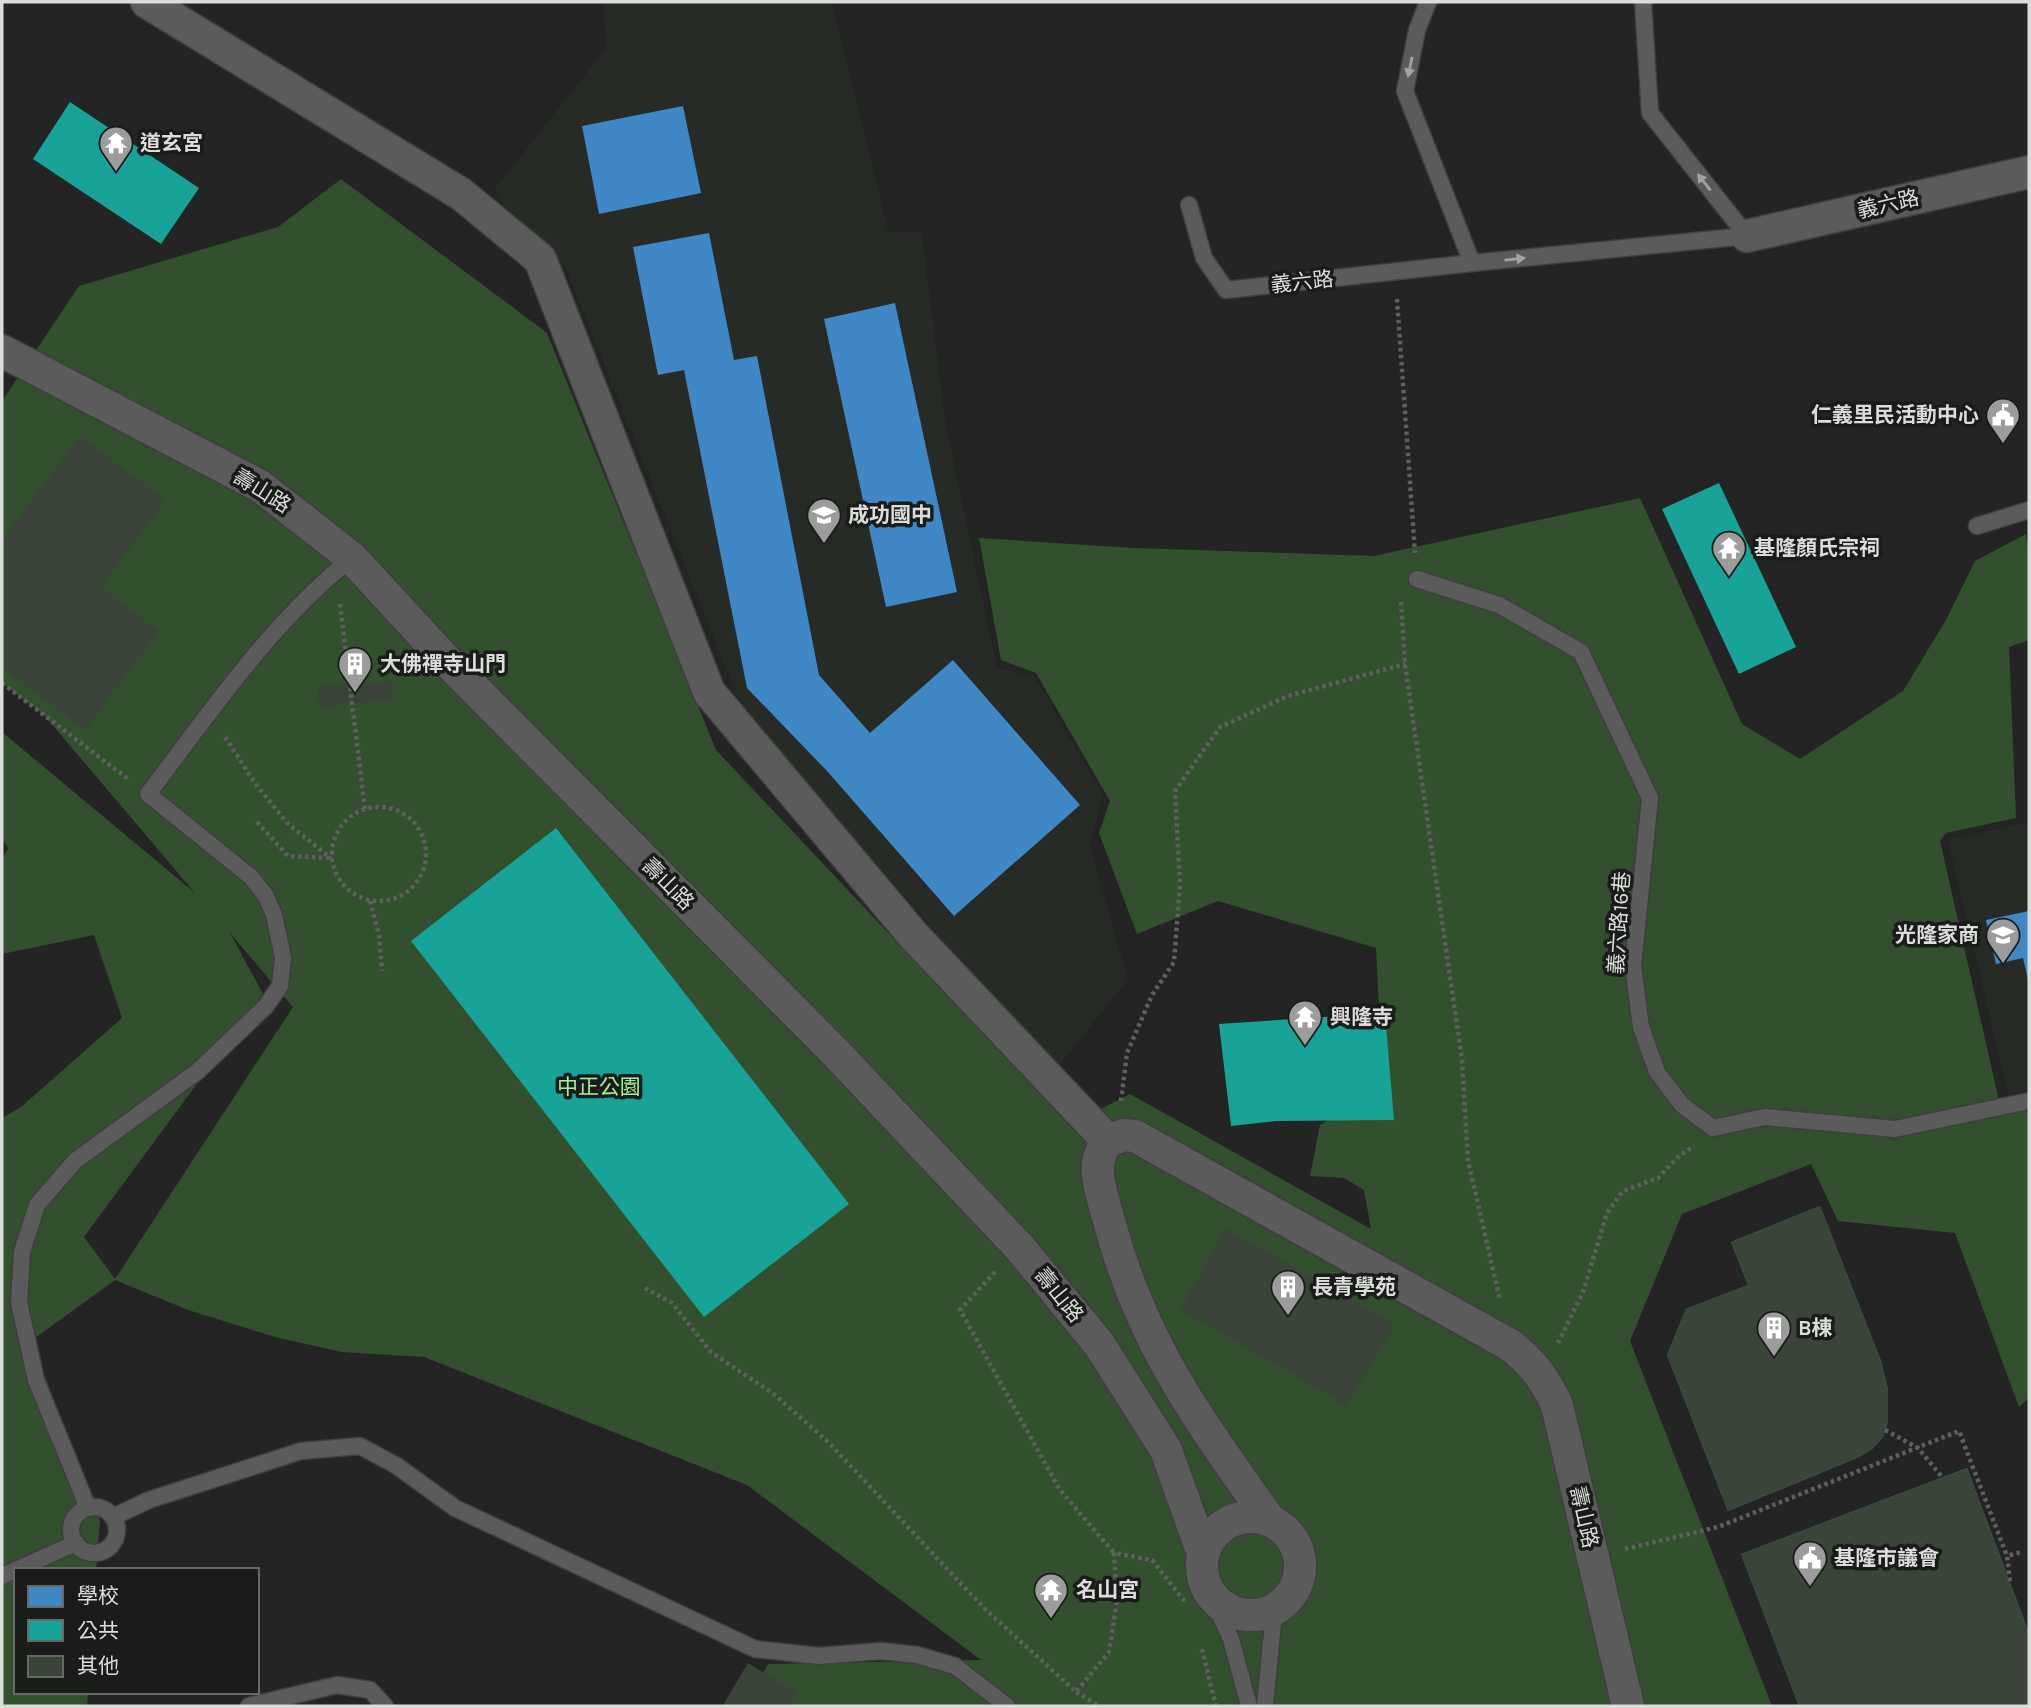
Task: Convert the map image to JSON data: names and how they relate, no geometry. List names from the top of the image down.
{
  "streets": {
    "street": ["義六路", "壽山路"],
    "lane": ["義六路16巷"]
  },
  "parks": ["中正公園"],
  "places": {
    "temple": [
      "道玄宮",
      "基隆顏氏宗祠",
      "興隆寺",
      "名山宮"
    ],
    "public building": ["仁義里民活動中心", "基隆市議會"],
    "school or university": ["成功國中", "光隆家商"],
    "building": ["大佛禪寺山門", "長青學苑", "B棟"]
  },
  "legend": ["學校", "公共", "其他"]
}
